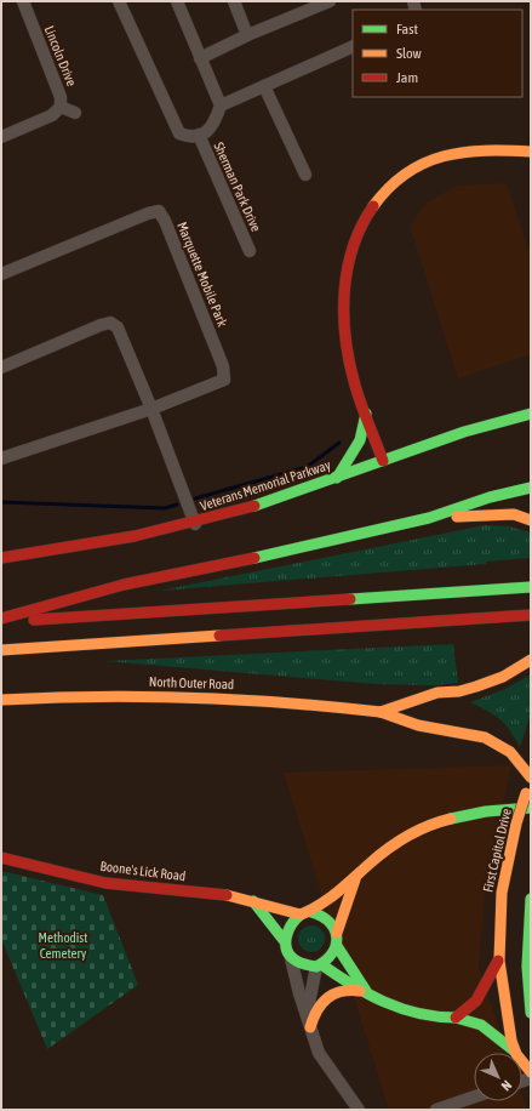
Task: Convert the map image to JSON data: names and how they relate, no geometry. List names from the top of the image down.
{
  "streets": {
    "main road": [
      "Veterans Memorial Parkway",
      "North Outer Road",
      "First Capitol Drive",
      "Boone's Lick Road"
    ],
    "street": ["Lincoln Drive", "Sherman Park Drive", "Marquette Mobile Park"]
  },
  "parks": ["Methodist Cemetery"],
  "legend": ["Fast", "Slow", "Jam"],
  "north": "bottom right"
}
